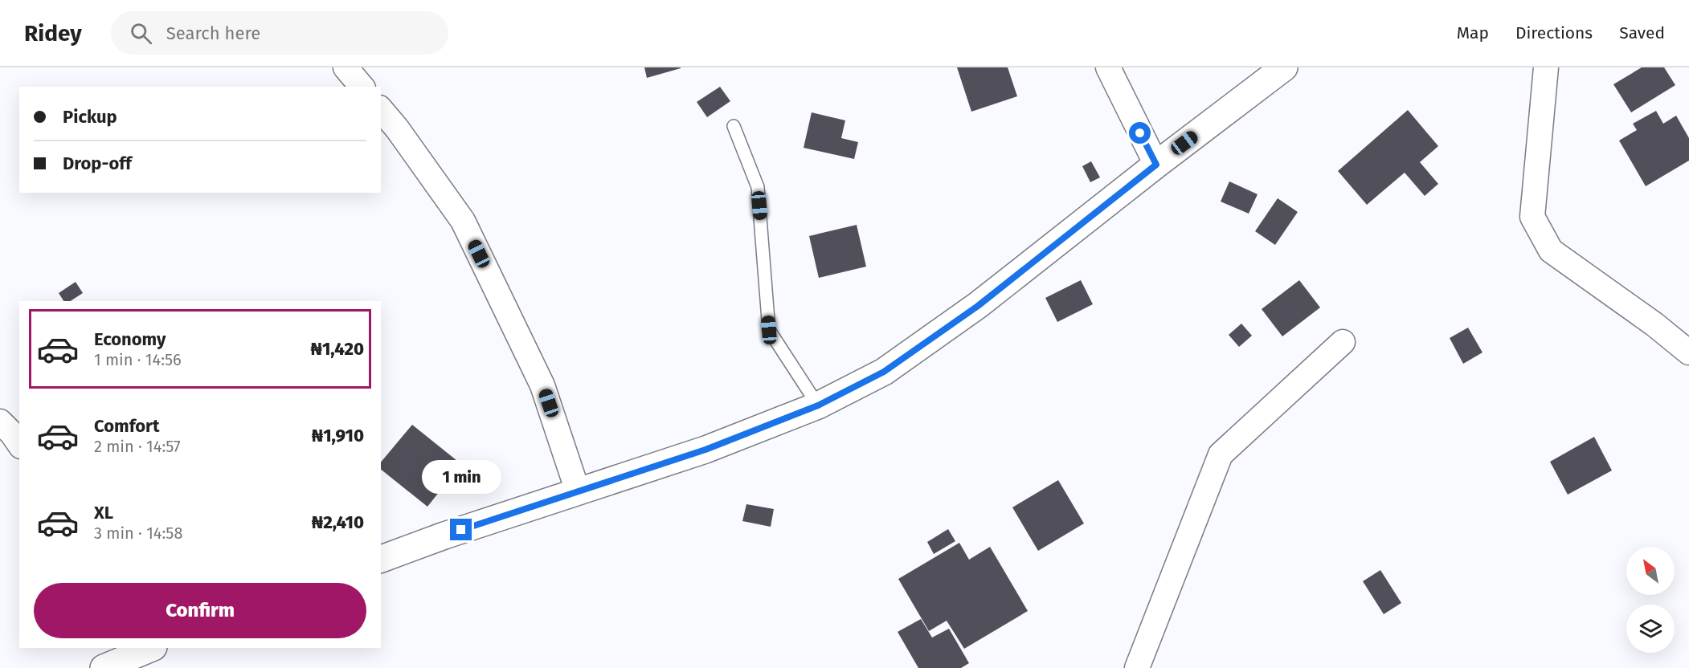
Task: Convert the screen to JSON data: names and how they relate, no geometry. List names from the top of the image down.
{
  "north": "top left",
  "page": {
    "header": "Ridey",
    "search": "Search here",
    "nav": ["Map", "Directions", "Saved"],
    "banner": ["Pickup", "Drop-off"],
    "list": [
      {
        "name": "Economy",
        "note": "1 min · 14:56",
        "value": "₦1,420"
      },
      {
        "name": "Comfort",
        "note": "2 min · 14:57",
        "value": "₦1,910"
      },
      {
        "name": "XL",
        "note": "3 min · 14:58",
        "value": "₦2,410"
      }
    ],
    "bubble": "1 min",
    "buttons": "Confirm"
  }
}
